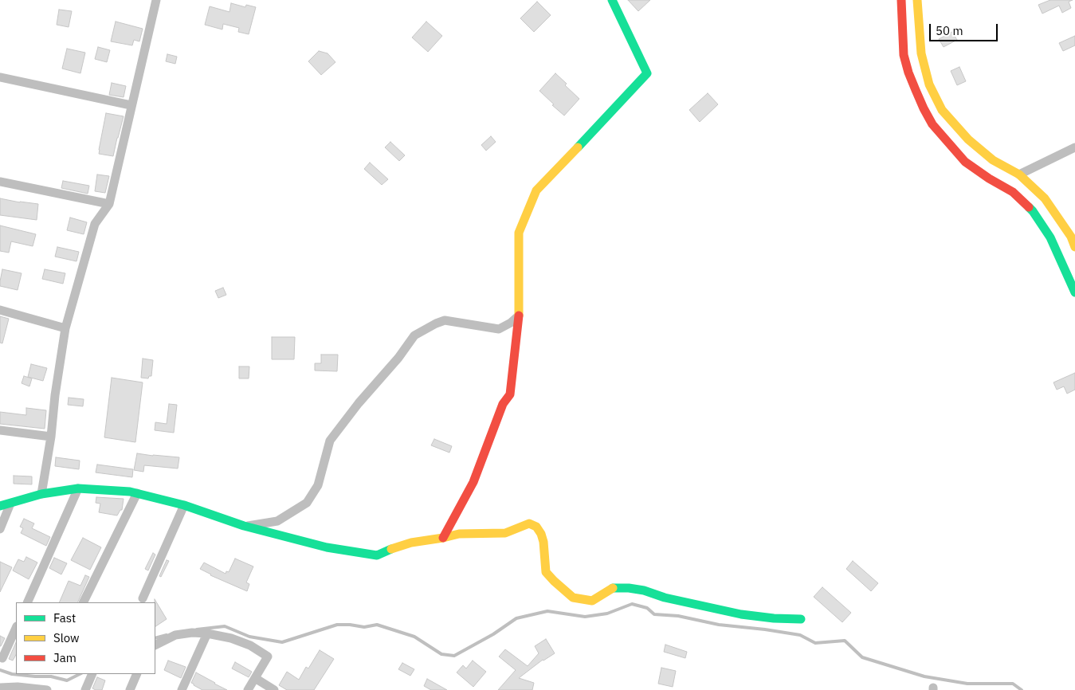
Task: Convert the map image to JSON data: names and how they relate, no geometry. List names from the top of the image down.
{
  "legend": ["Fast", "Slow", "Jam"],
  "scale_bar": "50 m"
}
